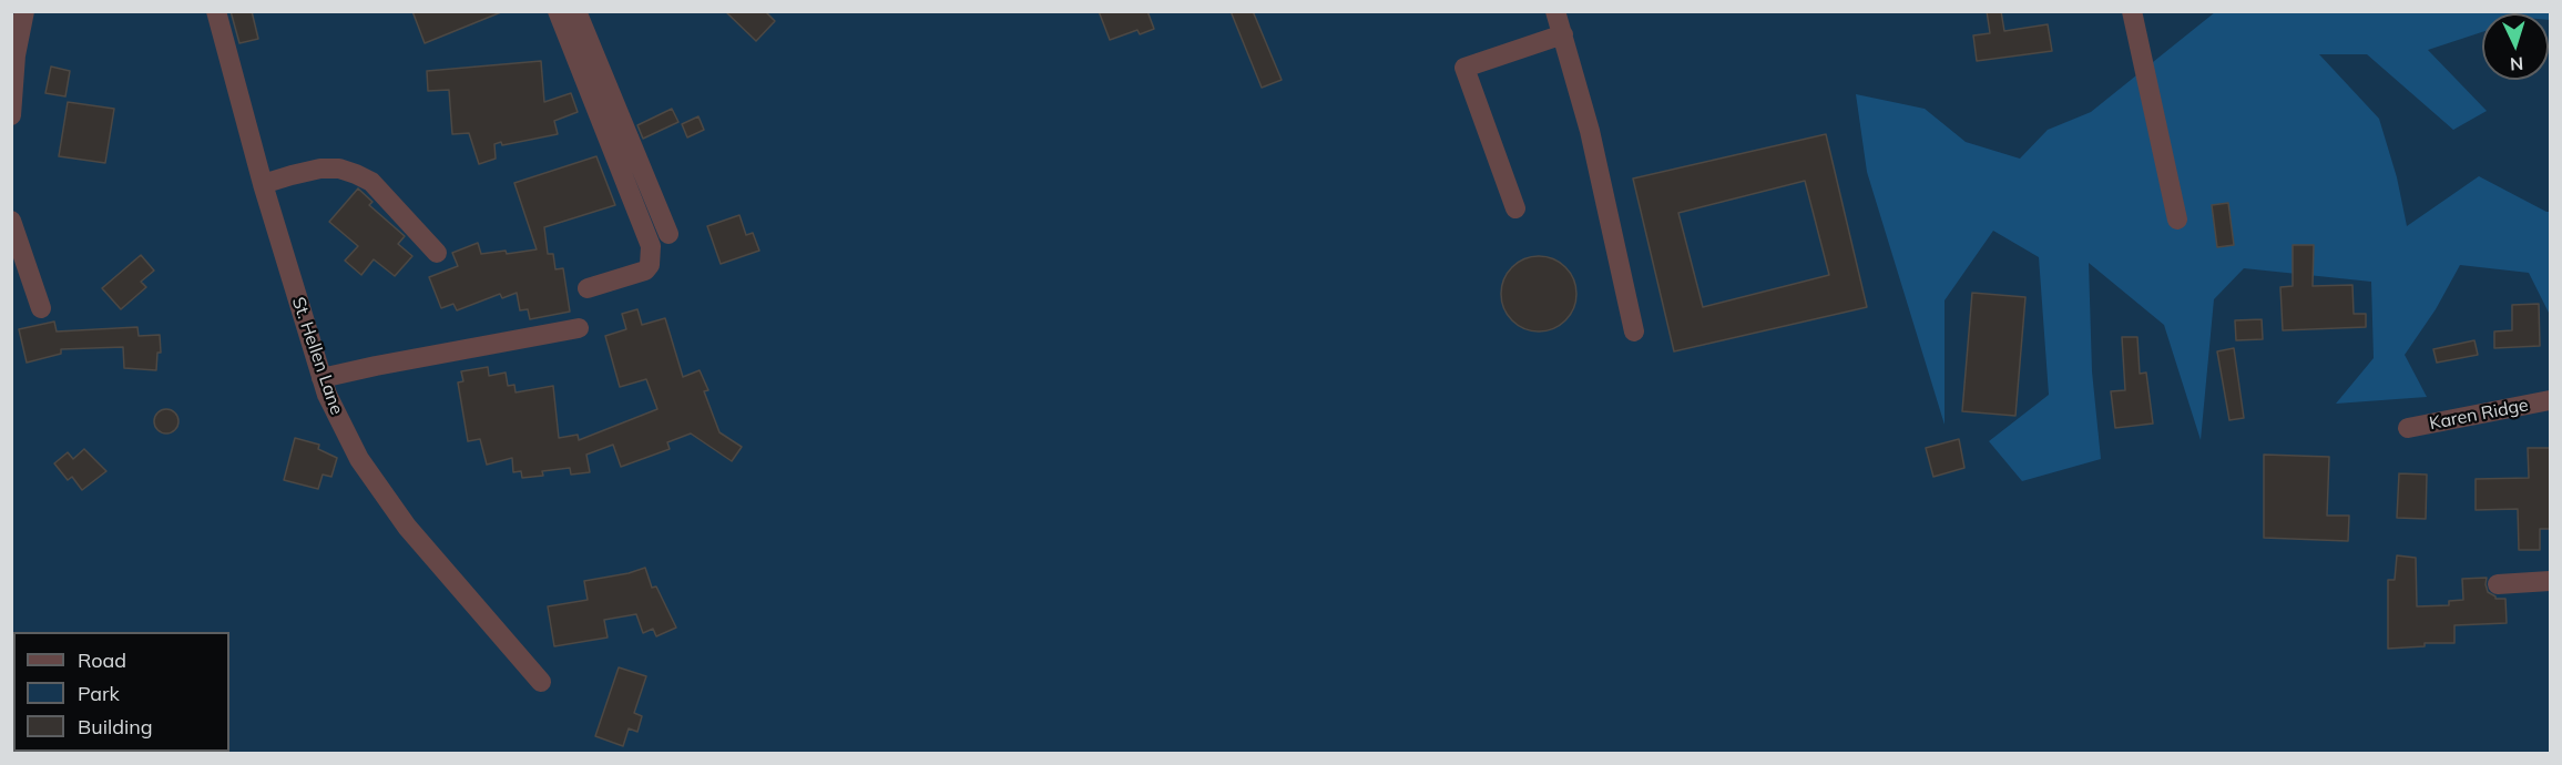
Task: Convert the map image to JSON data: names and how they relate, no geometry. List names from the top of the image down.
{
  "streets": {
    "street": ["St. Hellen Lane", "Karen Ridge"]
  },
  "legend": ["Road", "Park", "Building"],
  "north": "bottom"
}
